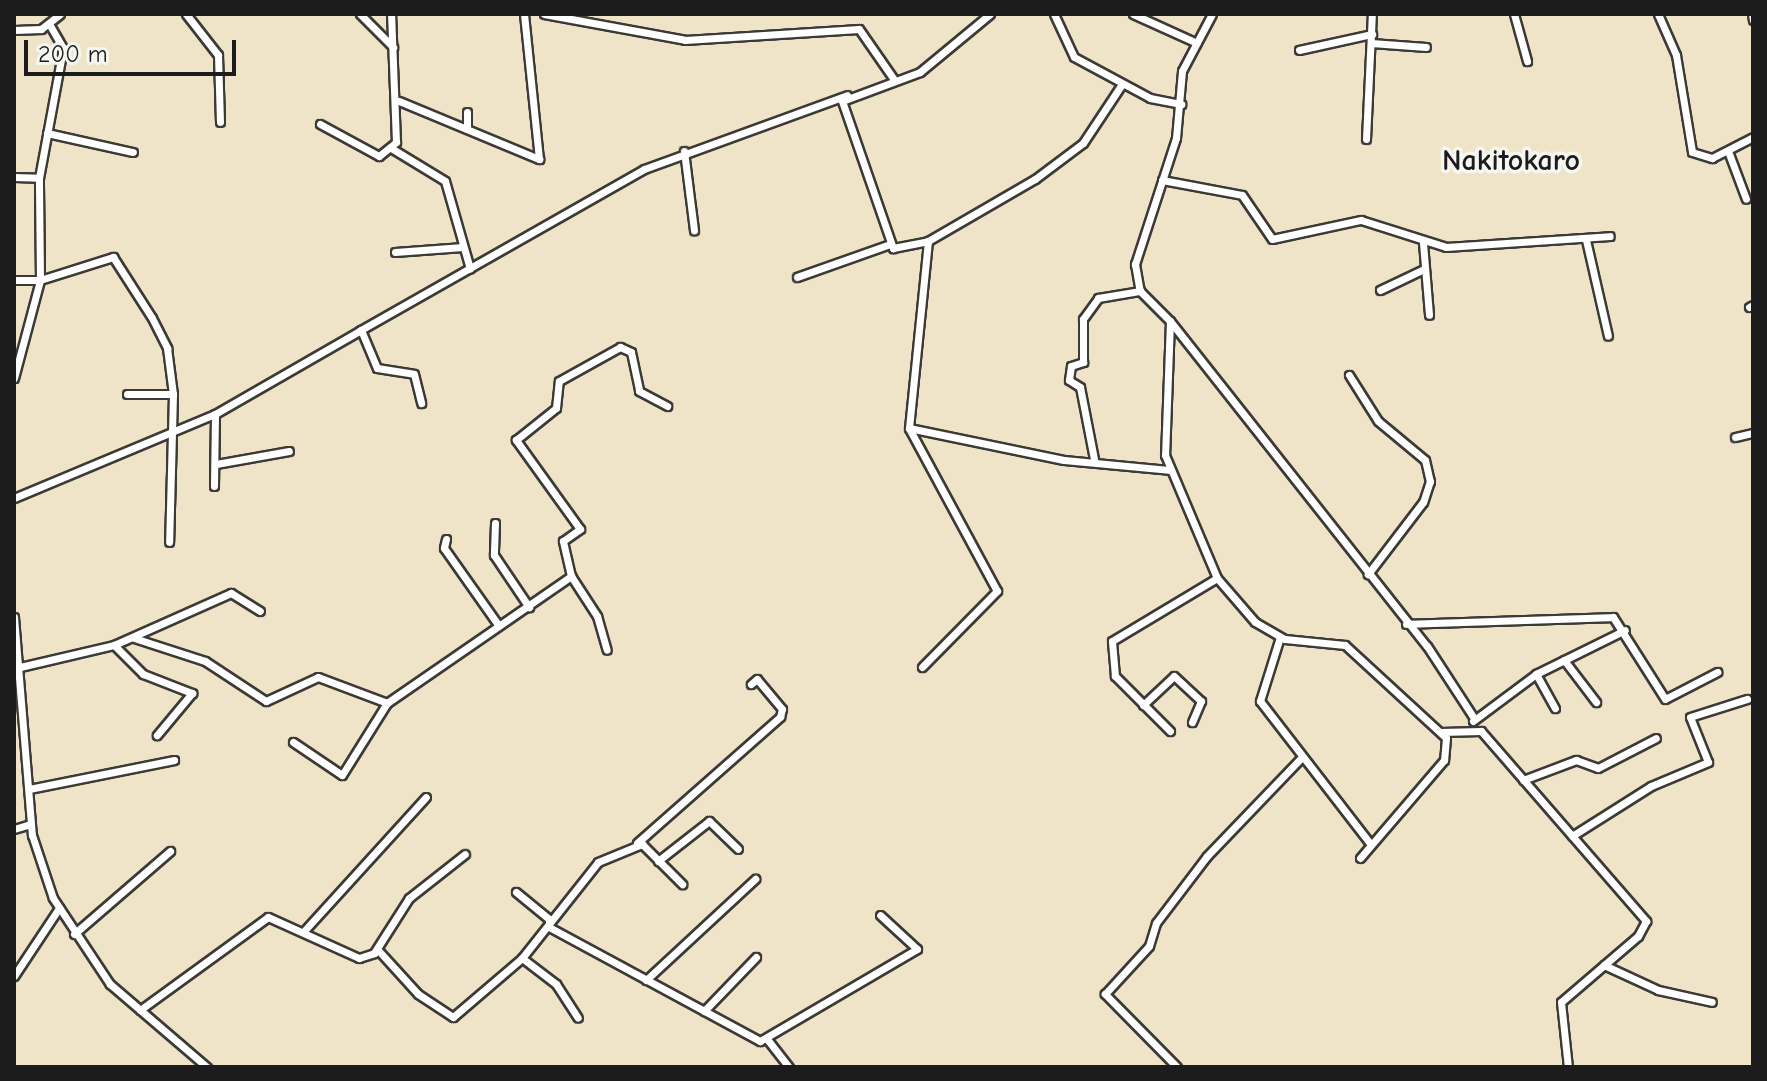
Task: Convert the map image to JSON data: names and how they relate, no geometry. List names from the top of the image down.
{
  "districts": ["Nakitokaro"],
  "scale_bar": "200 m"
}
